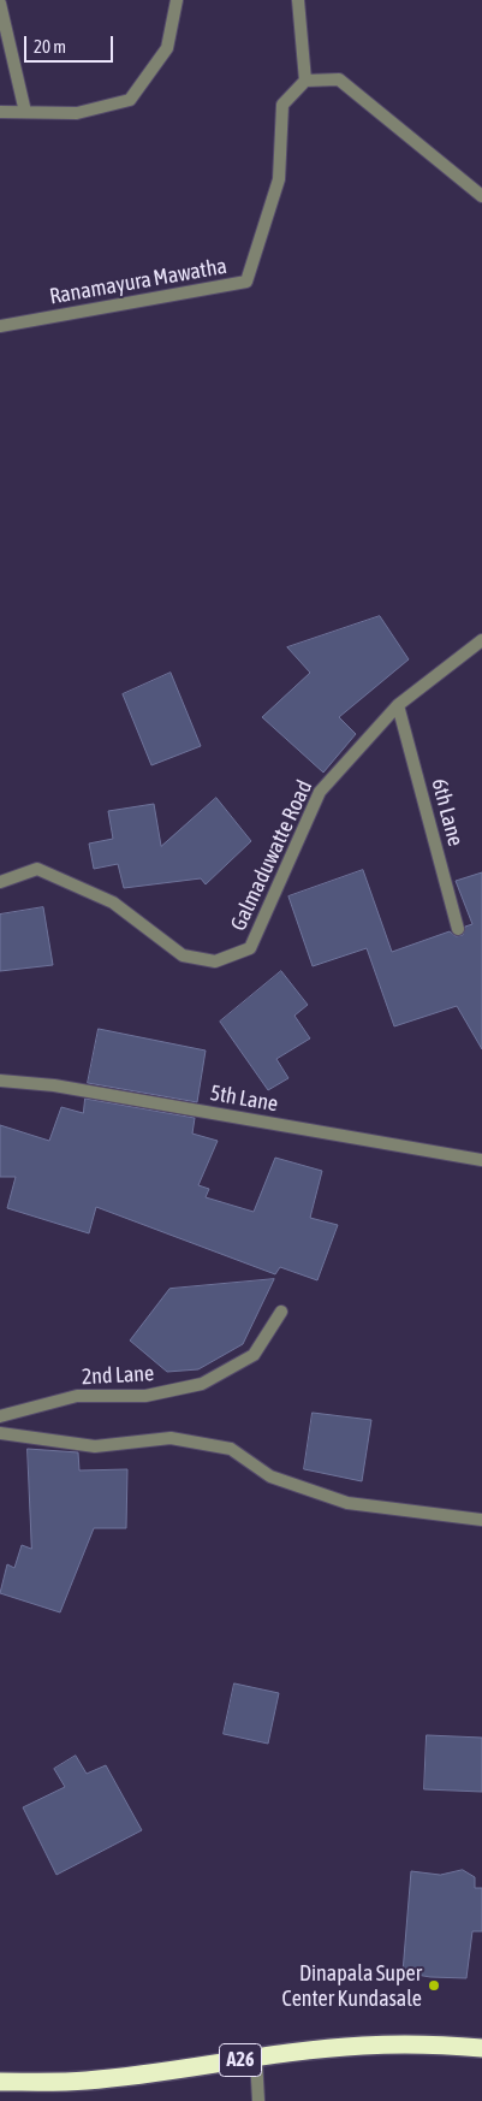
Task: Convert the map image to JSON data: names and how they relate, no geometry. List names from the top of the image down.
{
  "streets": {
    "highway": ["A26"],
    "street": [
      "Ranamayura Mawatha",
      "6th Lane",
      "Galmaduwatte Road",
      "5th Lane",
      "2nd Lane"
    ]
  },
  "crossings": [
    ["6th Lane", "Galmaduwatte Road"]
  ],
  "places": ["Dinapala Super Center Kundasale"],
  "scale_bar": "20 m"
}
